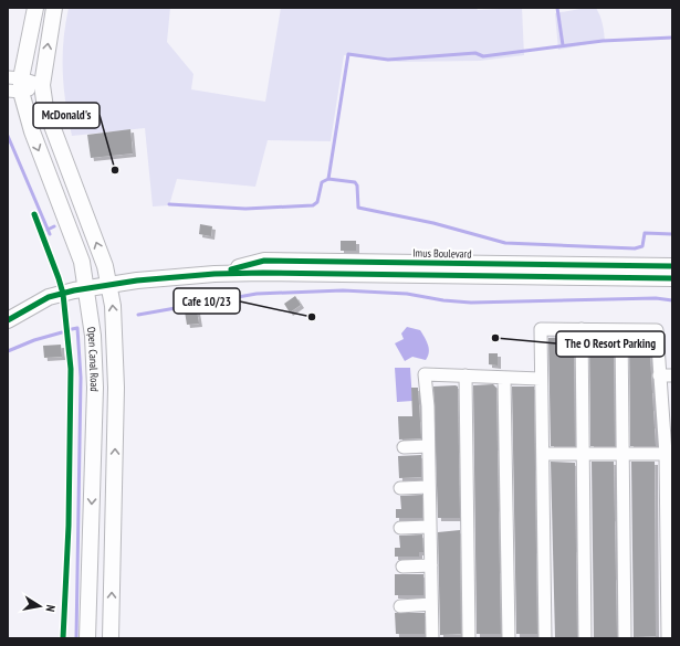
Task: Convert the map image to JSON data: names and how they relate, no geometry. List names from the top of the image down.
{
  "streets": {
    "main road": ["Imus Boulevard", "Open Canal Road"]
  },
  "crossings": [
    ["Imus Boulevard", "Open Canal Road"]
  ],
  "places": ["McDonald's", "Cafe 10/23", "The O Resort Parking"],
  "north": "right"
}
